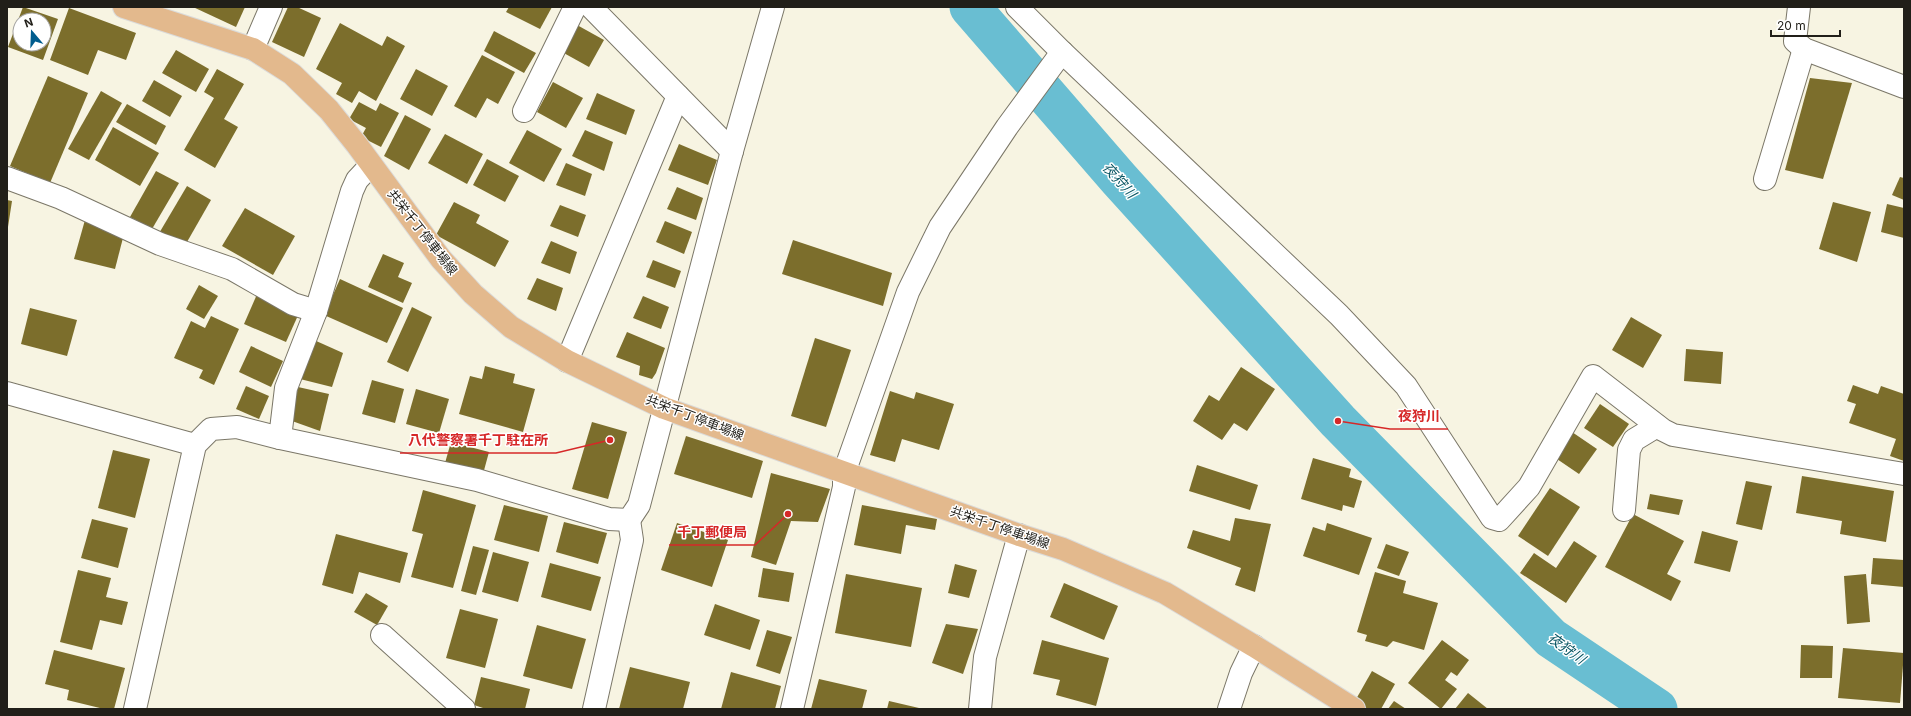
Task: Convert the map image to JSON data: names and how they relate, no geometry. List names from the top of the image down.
{
  "streets": {
    "main road": ["共栄千丁停車場線"]
  },
  "water": ["夜狩川"],
  "places": ["夜狩川", "八代警察署千丁駐在所", "千丁郵便局"],
  "scale_bar": "20 m",
  "north": "top"
}
